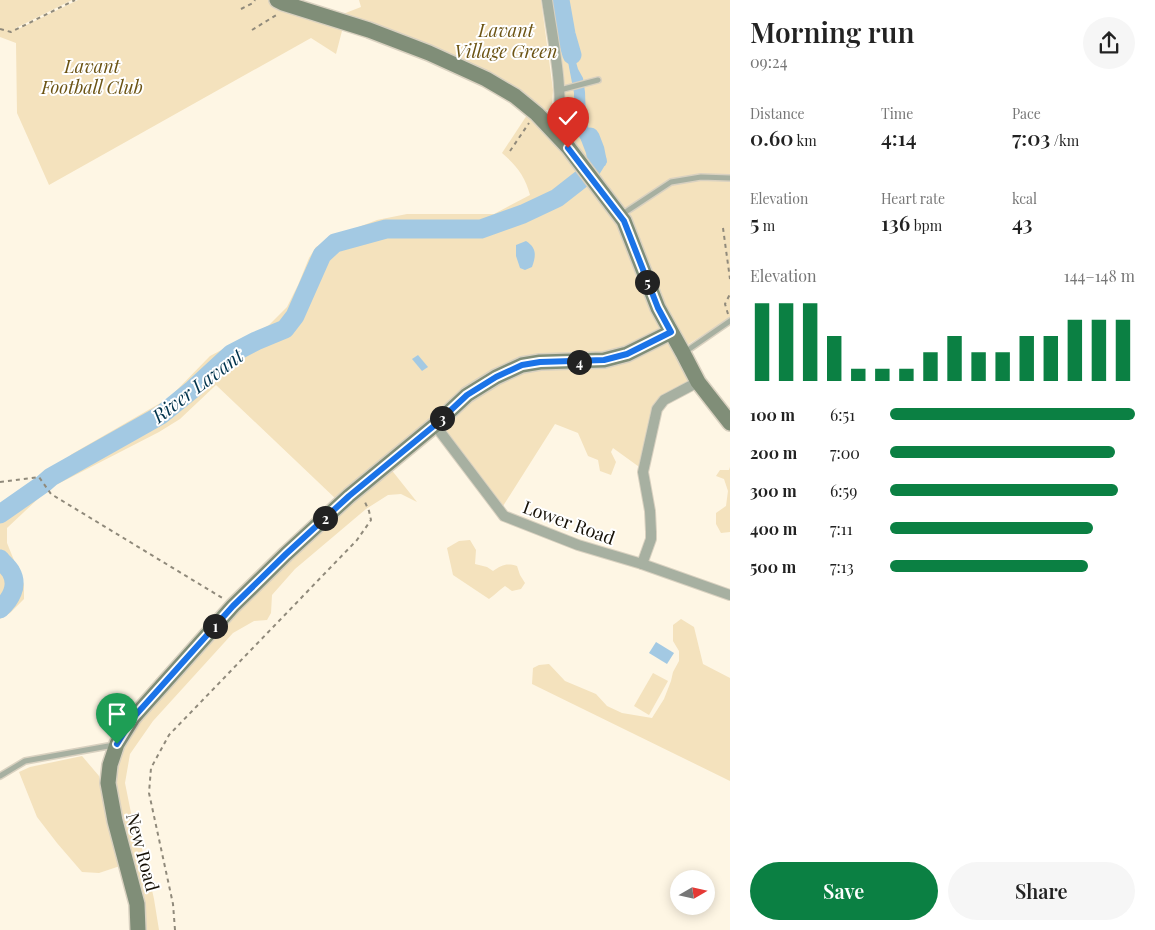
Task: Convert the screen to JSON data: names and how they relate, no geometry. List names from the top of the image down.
{
  "streets": {
    "street": ["Lower Road", "New Road"]
  },
  "crossings": [
    ["Lower Road", "New Road"]
  ],
  "water": ["River Lavant"],
  "parks": ["Lavant Village Green", "Lavant Football Club"],
  "north": "right",
  "page": {
    "heading": ["Morning run", "09:24"],
    "stats": [
      ["Distance", "0.60 km"],
      ["Time", "4:14"],
      ["Pace", "7:03 /km"],
      ["Elevation", "5 m"],
      ["Heart rate", "136 bpm"],
      ["kcal", "43"]
    ],
    "chart": ["Elevation", "144–148 m"],
    "pins": [
      "5",
      "4",
      "3",
      "2",
      "1"
    ],
    "list": [
      {
        "name": "100 m",
        "note": "6:51"
      },
      {
        "name": "200 m",
        "note": "7:00"
      },
      {
        "name": "300 m",
        "note": "6:59"
      },
      {
        "name": "400 m",
        "note": "7:11"
      },
      {
        "name": "500 m",
        "note": "7:13"
      }
    ],
    "buttons": ["Save", "Share"]
  }
}
